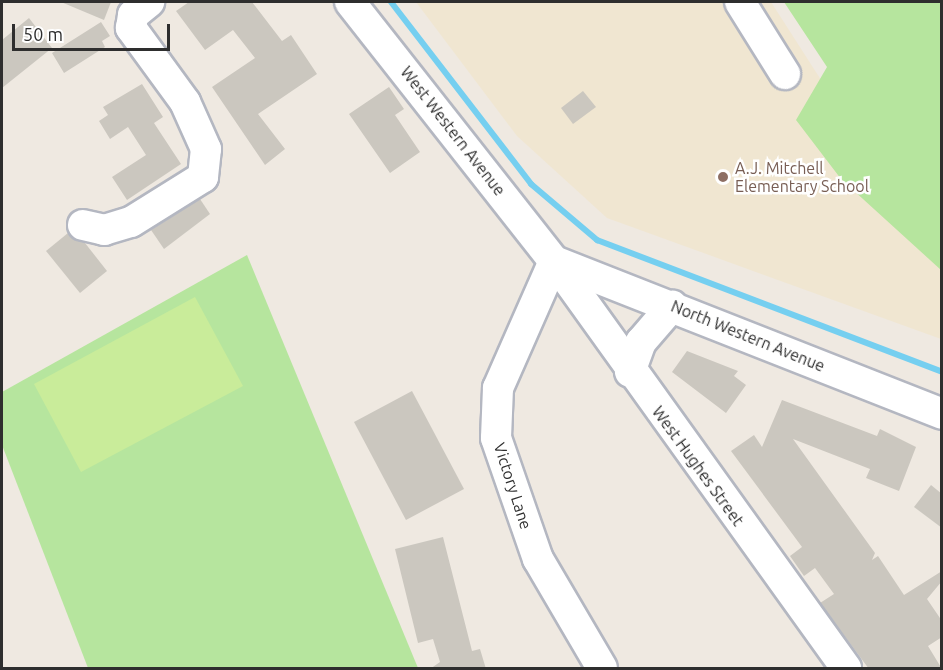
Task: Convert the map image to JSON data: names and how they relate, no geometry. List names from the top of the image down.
{
  "streets": {
    "street": [
      "West Western Avenue",
      "North Western Avenue",
      "West Hughes Street",
      "Victory Lane"
    ]
  },
  "crossings": [
    ["West Western Avenue", "North Western Avenue"],
    ["West Western Avenue", "West Hughes Street"],
    ["West Western Avenue", "Victory Lane"],
    ["North Western Avenue", "West Hughes Street"],
    ["North Western Avenue", "Victory Lane"],
    ["West Hughes Street", "Victory Lane"]
  ],
  "places": ["A.J. Mitchell Elementary School"],
  "scale_bar": "50 m"
}
